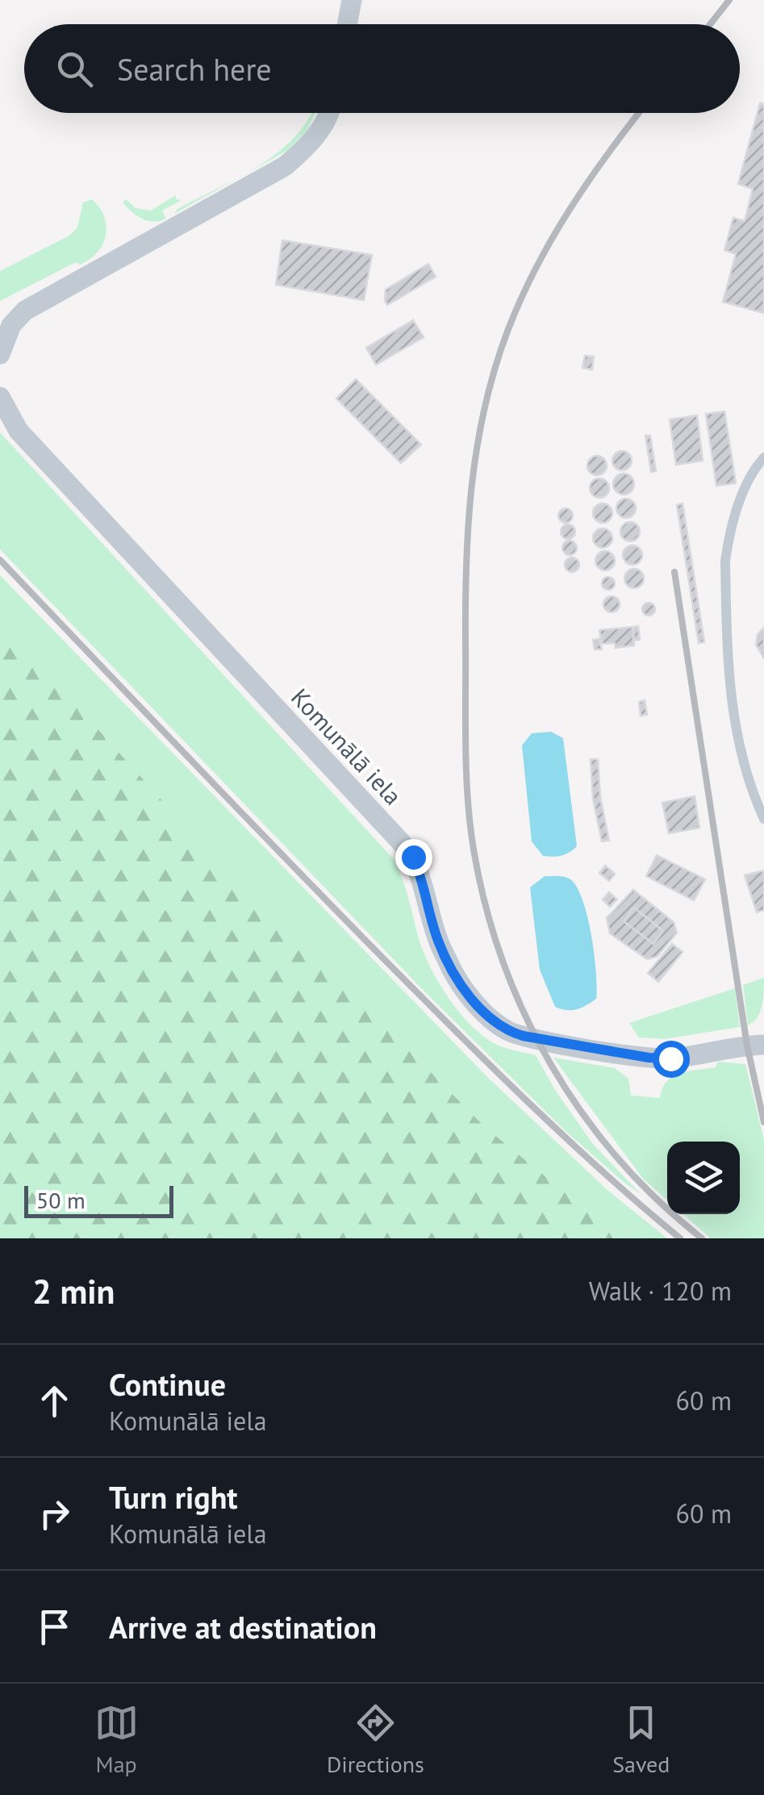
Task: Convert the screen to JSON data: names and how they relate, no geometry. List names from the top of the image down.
{
  "streets": {
    "street": ["Komunālā iela"]
  },
  "scale_bar": "50 m",
  "page": {
    "search": "Search here",
    "scale": "50 m",
    "heading": ["2 min", "Walk · 120 m"],
    "list": [
      ["Continue", "Komunālā iela", "60 m"],
      ["Turn right", "Komunālā iela", "60 m"],
      "Arrive at destination"
    ],
    "nav": ["Map", "Directions", "Saved"]
  }
}
